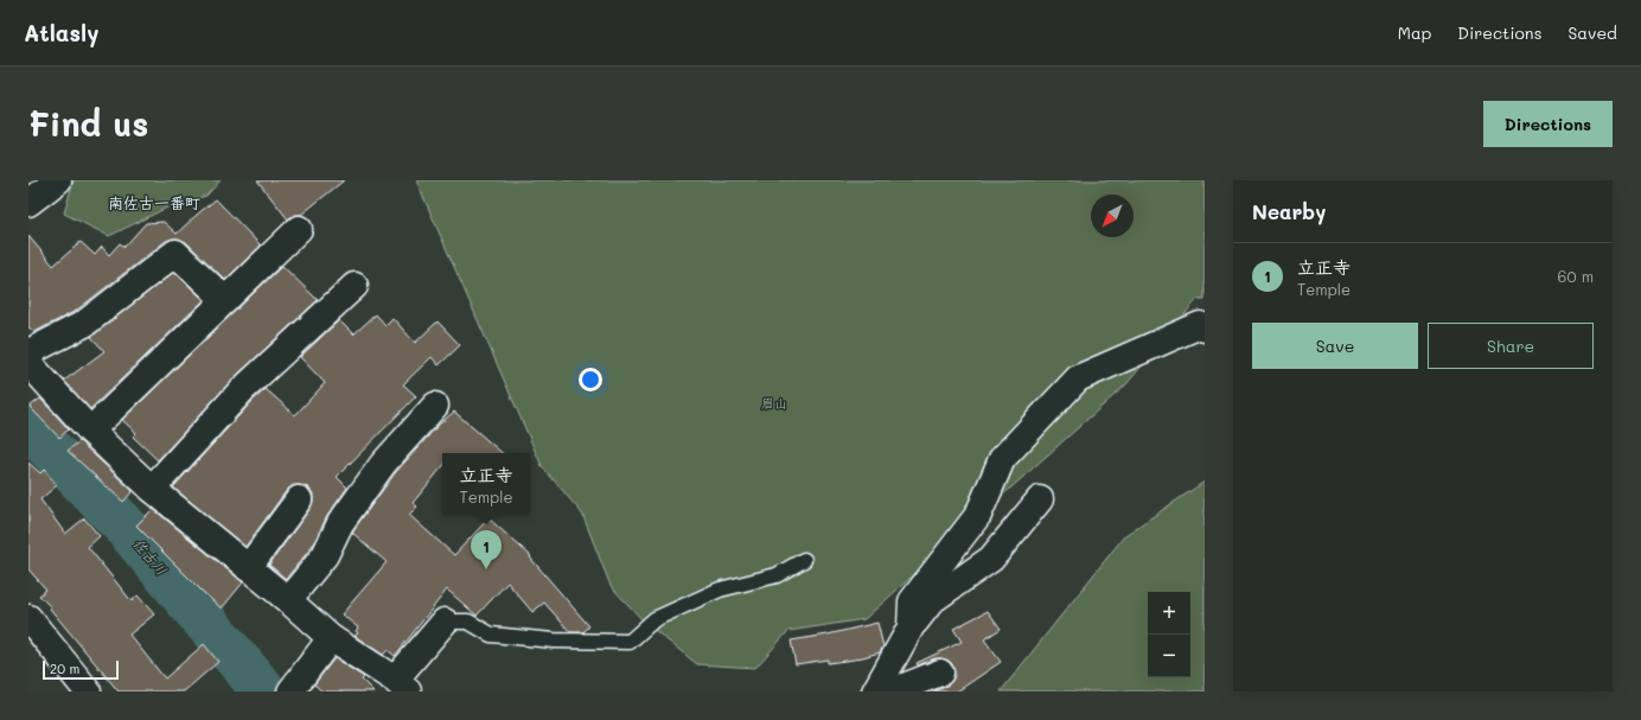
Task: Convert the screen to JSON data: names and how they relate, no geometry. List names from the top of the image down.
{
  "districts": ["南佐古一番町"],
  "water": ["佐古川"],
  "parks": ["眉山"],
  "scale_bar": "20 m",
  "north": "bottom left",
  "page": {
    "header": "Atlasly",
    "nav": ["Map", "Directions", "Saved"],
    "buttons": [
      "Directions",
      ["Save", "Share"]
    ],
    "title": "Find us",
    "heading": "Nearby",
    "list": [
      {
        "mark": "1",
        "name": "立正寺",
        "note": "Temple",
        "value": "60 m"
      }
    ],
    "popup": ["立正寺", "Temple"],
    "pins": "1",
    "map_buttons": ["+", "−"],
    "scale": "20 m"
  }
}
